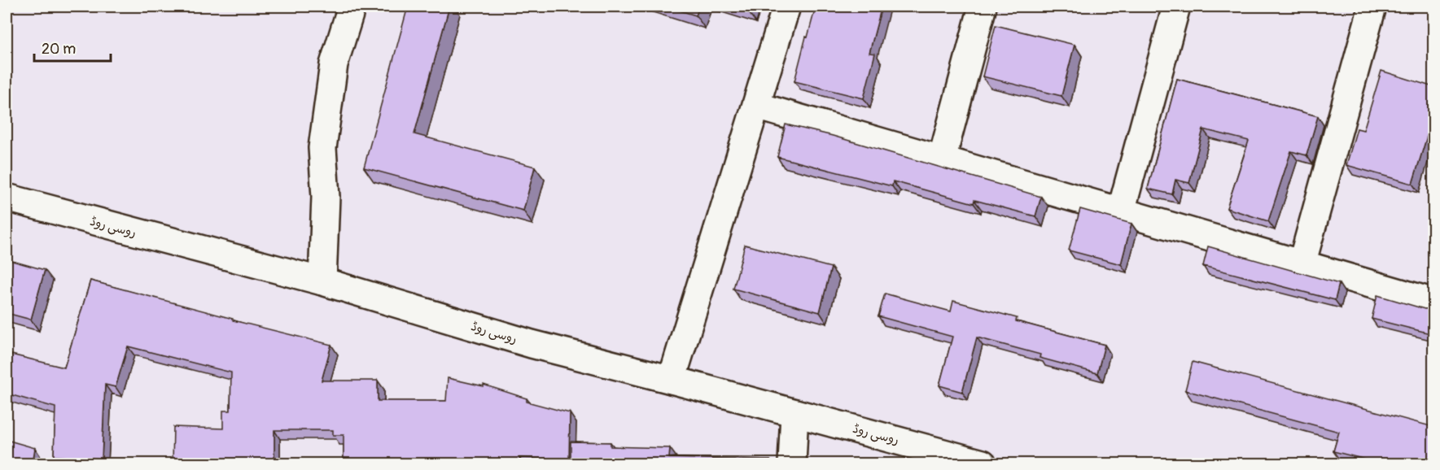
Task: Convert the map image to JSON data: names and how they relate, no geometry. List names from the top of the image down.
{
  "streets": {
    "street": ["روسی روڈ"]
  },
  "scale_bar": "20 m"
}
